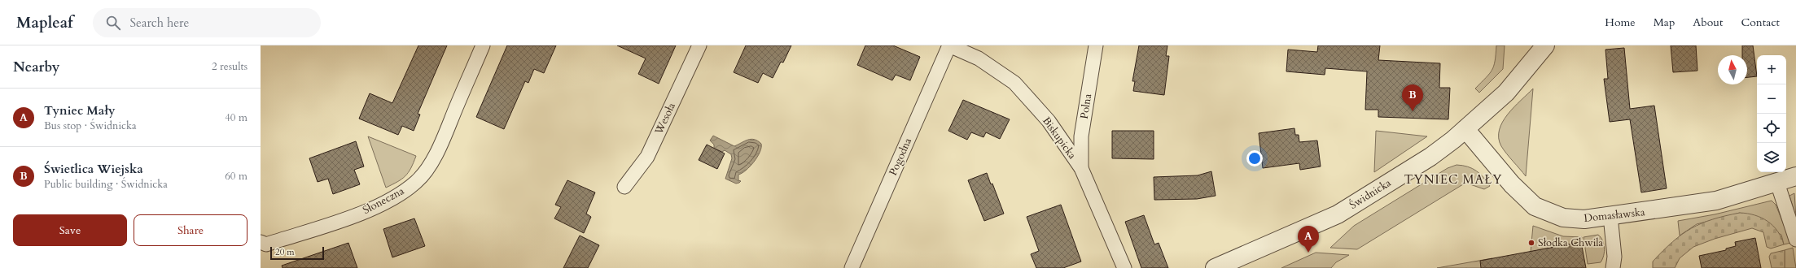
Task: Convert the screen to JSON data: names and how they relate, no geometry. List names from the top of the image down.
{
  "streets": {
    "street": [
      "Polna",
      "Wesoła",
      "Biskupicka",
      "Pogodna",
      "Świdnicka",
      "Słoneczna",
      "Domasławska"
    ]
  },
  "crossings": [
    ["Polna", "Biskupicka"],
    ["Biskupicka", "Pogodna"],
    ["Świdnicka", "Domasławska"]
  ],
  "districts": ["TYNIEC MAŁY"],
  "places": ["Słodka Chwila"],
  "scale_bar": "20 m",
  "north": "top",
  "page": {
    "header": "Mapleaf",
    "search": "Search here",
    "nav": [
      "Home",
      "Map",
      "About",
      "Contact"
    ],
    "heading": ["Nearby", "2 results"],
    "map_buttons": ["+", "−"],
    "pins": ["B", "A"],
    "list": [
      {
        "mark": "A",
        "name": "Tyniec Mały",
        "note": "Bus stop · Świdnicka",
        "value": "40 m"
      },
      {
        "mark": "B",
        "name": "Świetlica Wiejska",
        "note": "Public building · Świdnicka",
        "value": "60 m"
      }
    ],
    "buttons": ["Save", "Share"],
    "scale": "20 m"
  }
}
